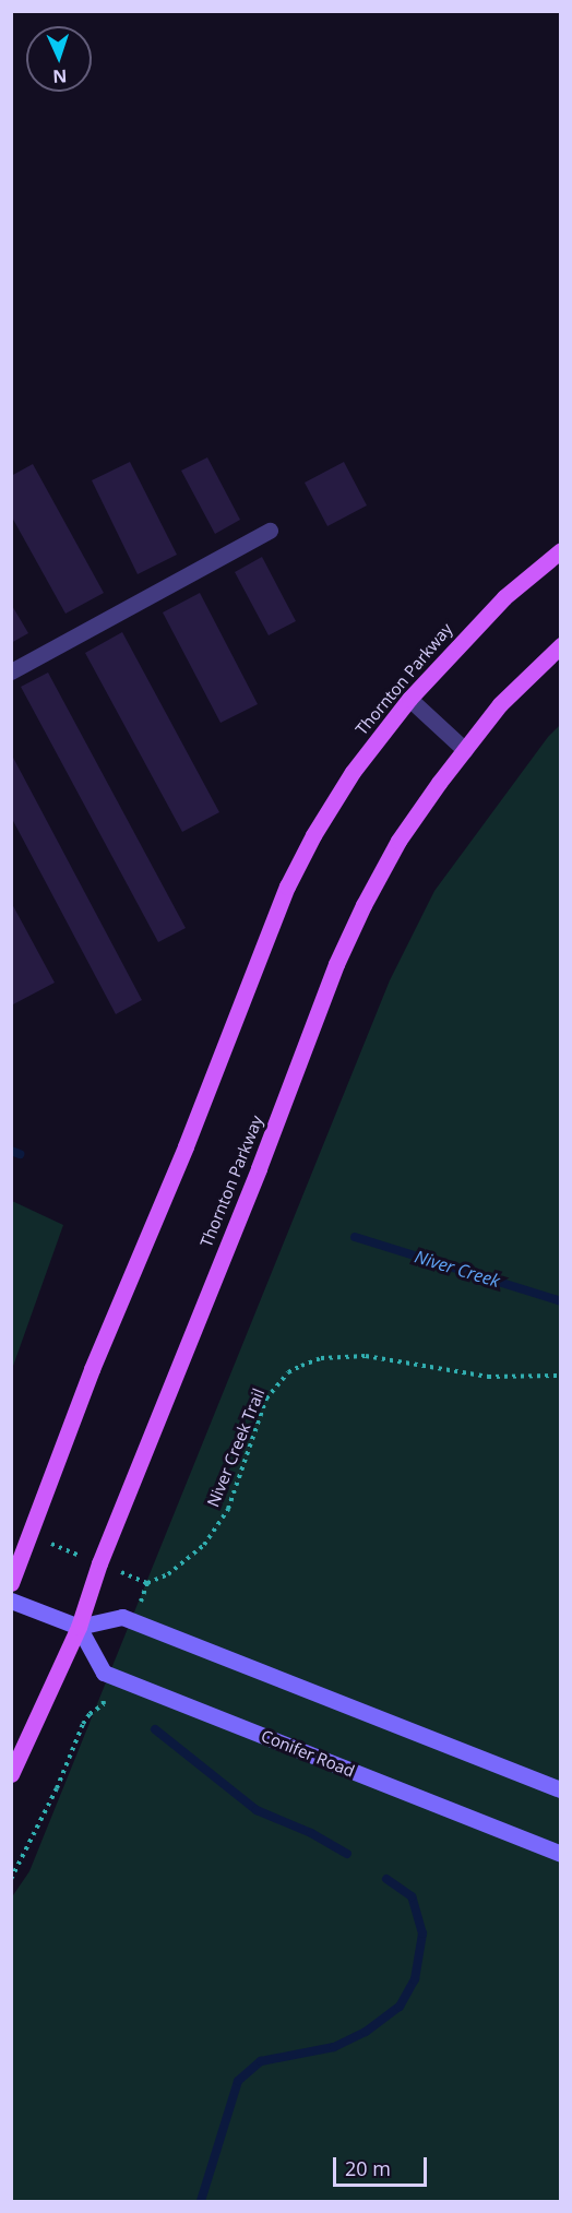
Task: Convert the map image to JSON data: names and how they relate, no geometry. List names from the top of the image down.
{
  "streets": {
    "main road": ["Thornton Parkway"],
    "street": ["Conifer Road"],
    "path": ["Niver Creek Trail"]
  },
  "crossings": [
    ["Thornton Parkway", "Conifer Road"]
  ],
  "water": ["Niver Creek"],
  "scale_bar": "20 m",
  "north": "bottom"
}
